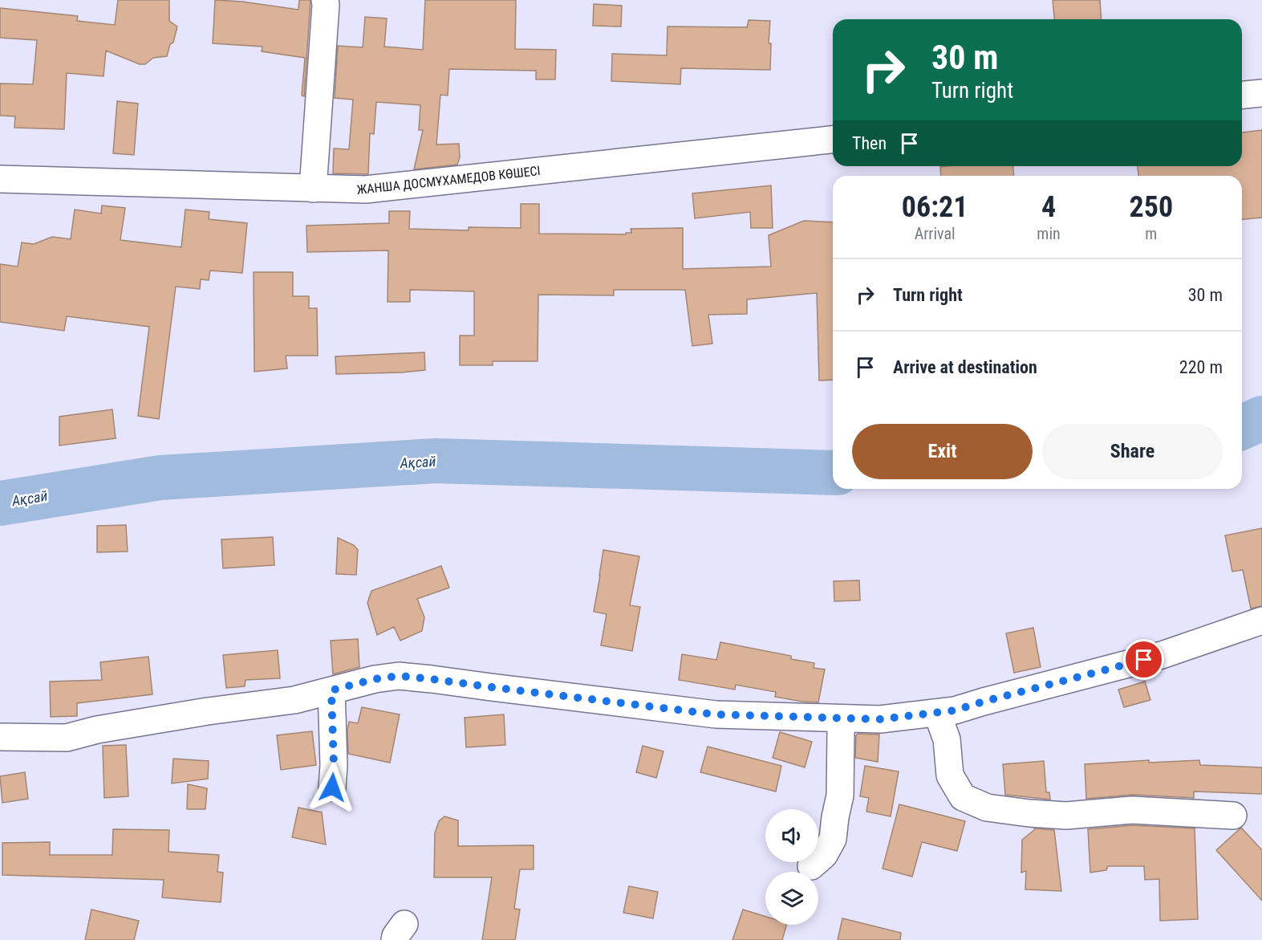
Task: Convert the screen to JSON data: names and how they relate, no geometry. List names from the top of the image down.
{
  "streets": {
    "street": ["ЖАНША ДОСМҰХАМЕДОВ КӨШЕСІ"]
  },
  "water": ["Ақсай"],
  "page": {
    "turn": ["30 m", "Turn right"],
    "then": "Then",
    "eta": [
      "06:21",
      "Arrival",
      "4",
      "min",
      "250",
      "m"
    ],
    "list": [
      {
        "name": "Turn right",
        "value": "30 m"
      },
      {
        "name": "Arrive at destination",
        "value": "220 m"
      }
    ],
    "buttons": ["Exit", "Share"]
  }
}
